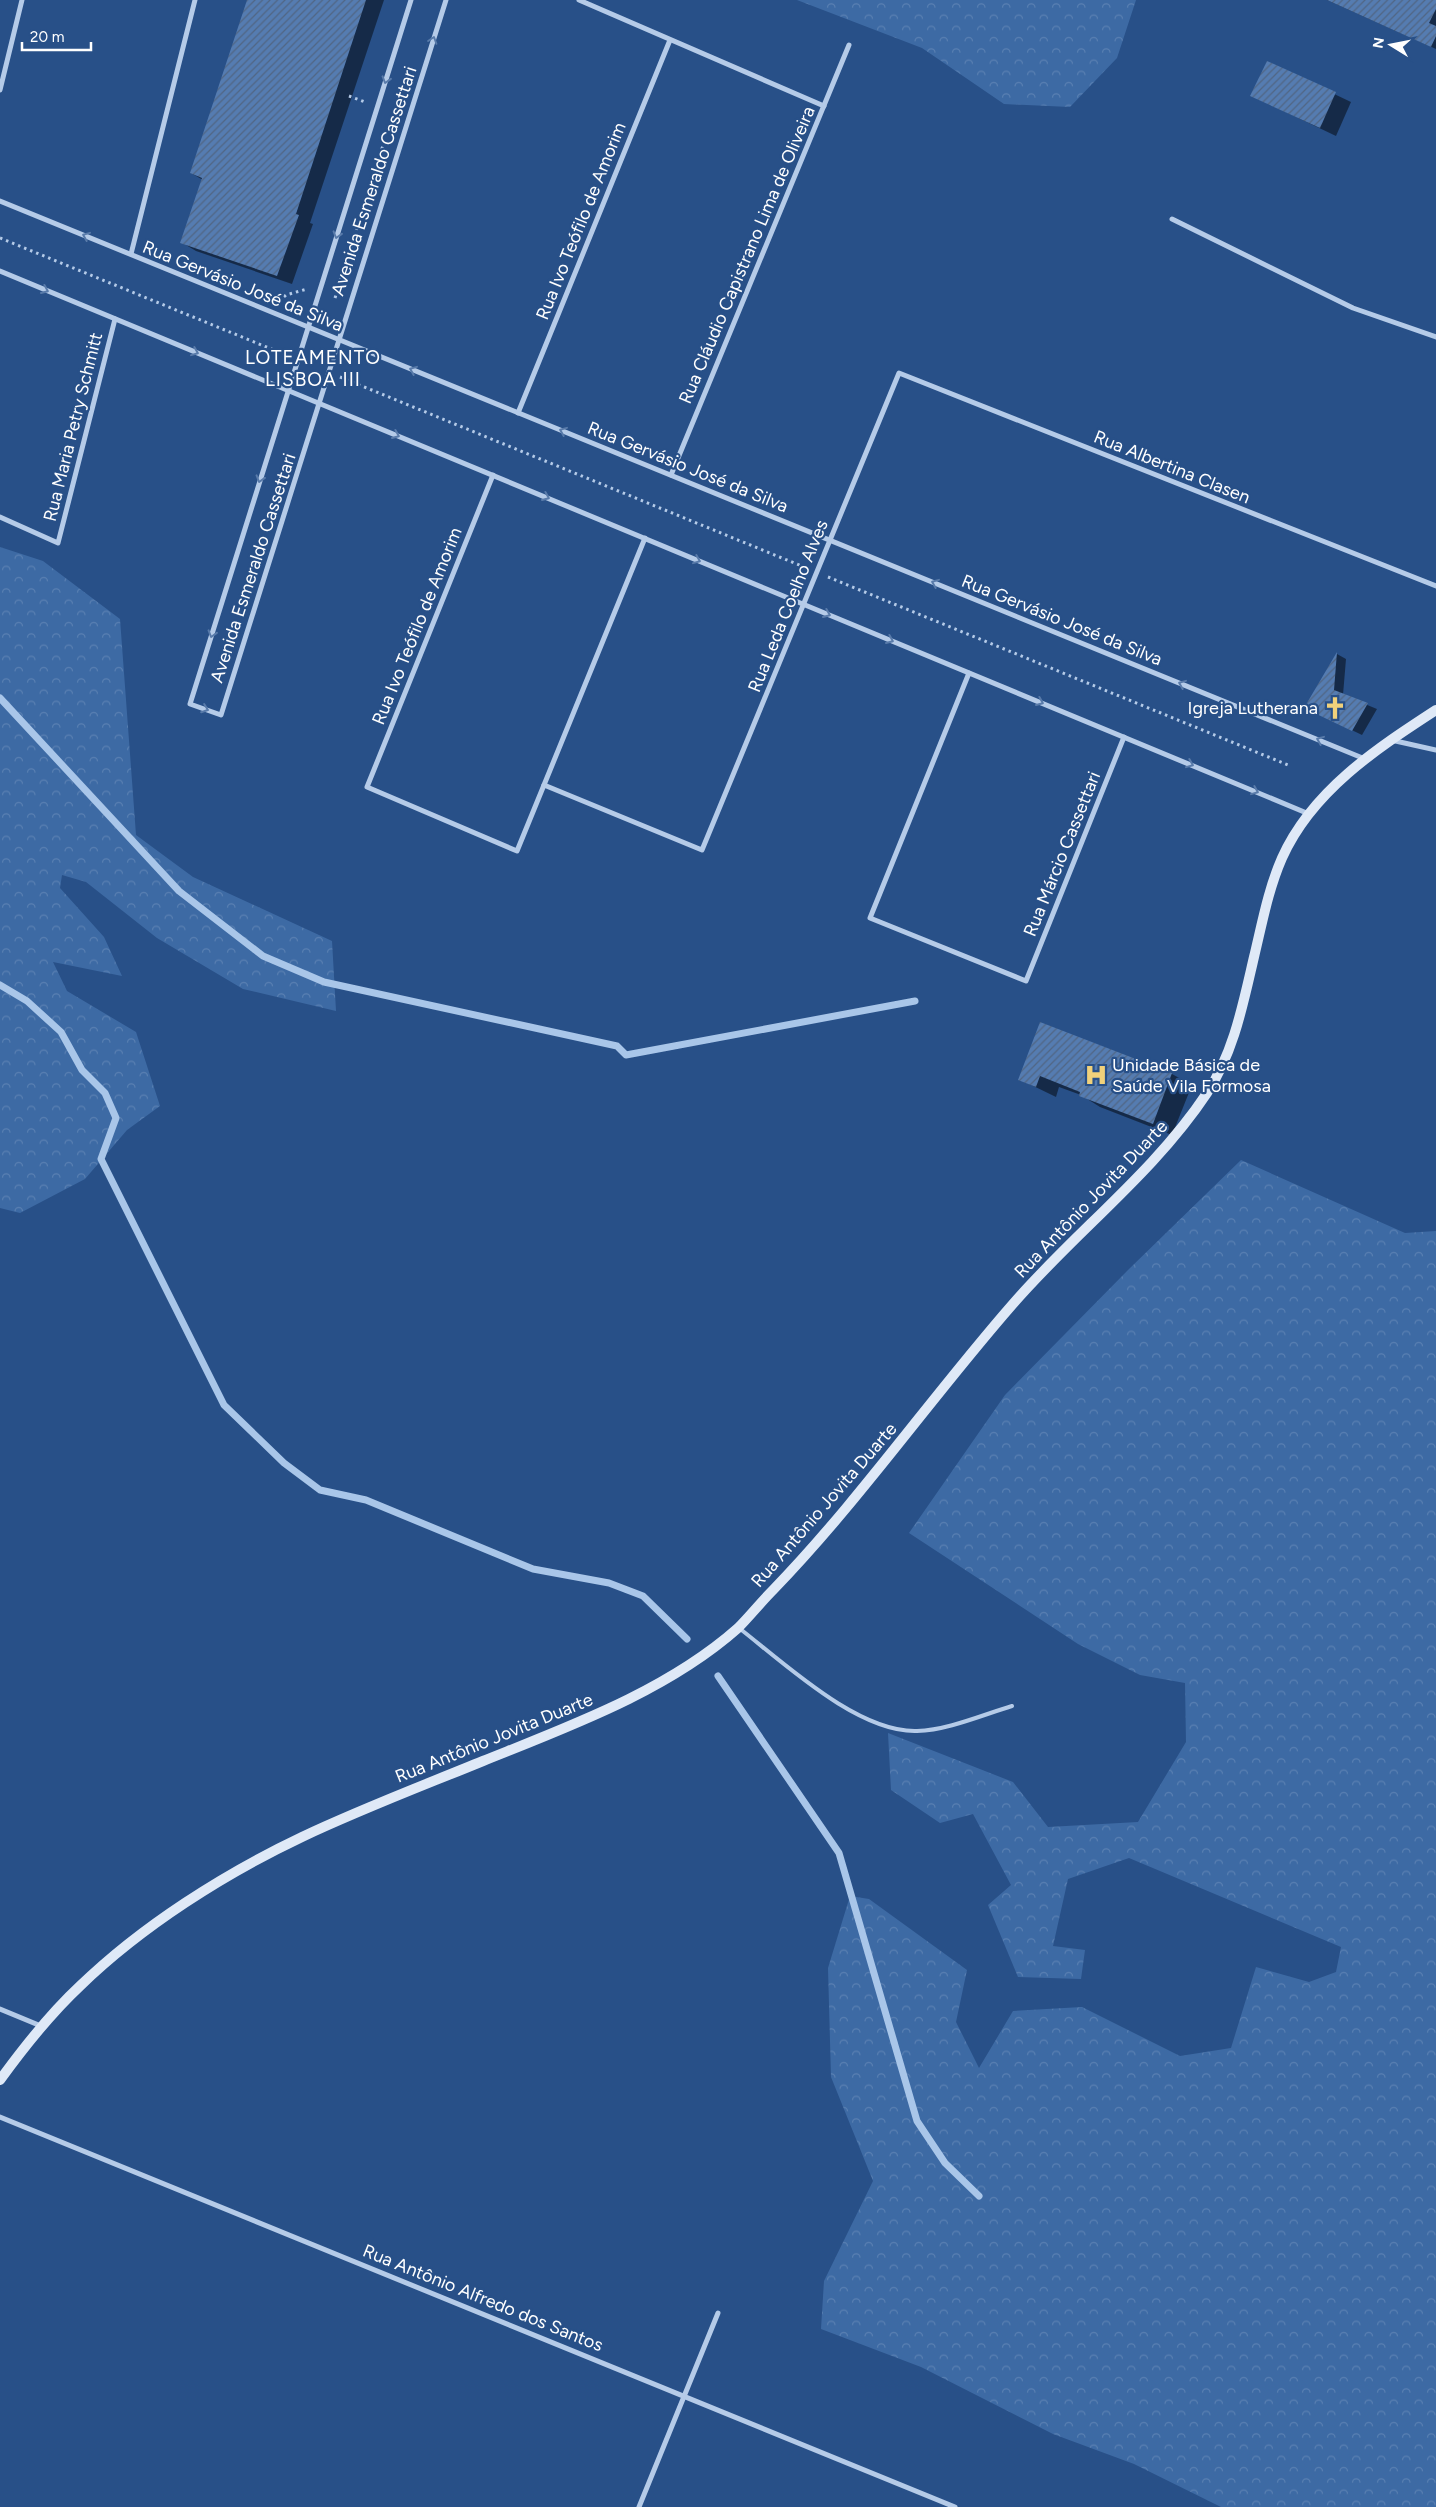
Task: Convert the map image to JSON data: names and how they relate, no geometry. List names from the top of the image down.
{
  "streets": {
    "main road": ["Rua Antônio Jovita Duarte"],
    "street": [
      "Avenida Esmeraldo Cassettari",
      "Rua Ivo Teófilo de Amorim",
      "Rua Cláudio Capistrano Lima de Oliveira",
      "Rua Gervásio José da Silva",
      "Rua Maria Petry Schmitt",
      "Rua Albertina Clasen",
      "Rua Leda Coelho Alves",
      "Rua Márcio Cassettari",
      "Rua Antônio Alfredo dos Santos"
    ]
  },
  "crossings": [
    ["Avenida Esmeraldo Cassettari", "Rua Gervásio José da Silva"],
    ["Rua Ivo Teófilo de Amorim", "Rua Gervásio José da Silva"],
    ["Rua Ivo Teófilo de Amorim", "Rua Leda Coelho Alves"],
    ["Rua Cláudio Capistrano Lima de Oliveira", "Rua Gervásio José da Silva"],
    ["Rua Gervásio José da Silva", "Rua Leda Coelho Alves"],
    ["Rua Gervásio José da Silva", "Rua Antônio Jovita Duarte"],
    ["Rua Albertina Clasen", "Rua Leda Coelho Alves"]
  ],
  "one_way": ["Rua Gervásio José da Silva"],
  "districts": ["LOTEAMENTO LISBOA III"],
  "places": {
    "church": ["Igreja Lutherana"],
    "hospital": ["Unidade Básica de Saúde Vila Formosa"]
  },
  "scale_bar": "20 m",
  "north": "left"
}
